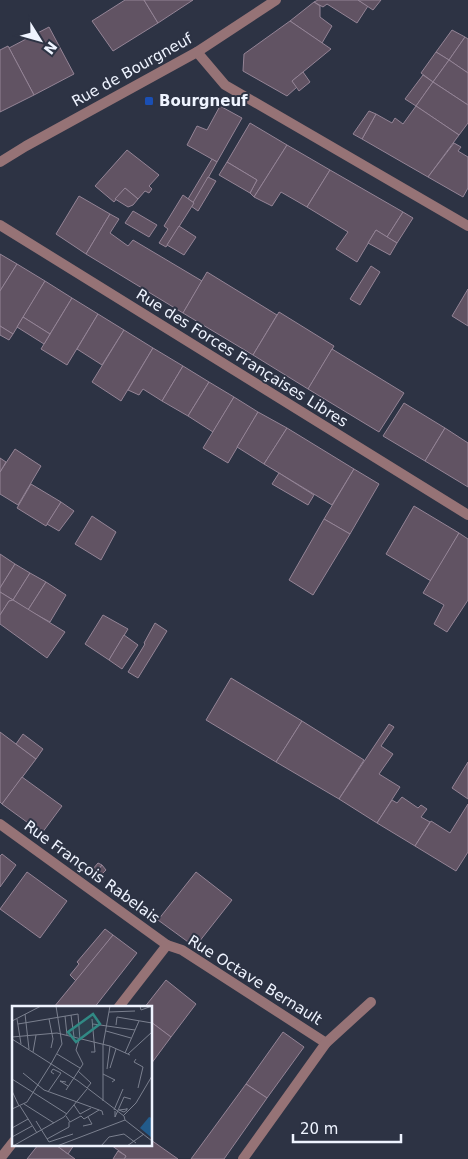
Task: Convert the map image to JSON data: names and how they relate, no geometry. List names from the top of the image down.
{
  "streets": {
    "street": [
      "Rue de Bourgneuf",
      "Rue des Forces Françaises Libres",
      "Rue François Rabelais",
      "Rue Octave Bernault"
    ]
  },
  "crossings": [
    ["Rue François Rabelais", "Rue Octave Bernault"]
  ],
  "places": {
    "transit": ["Bourgneuf"]
  },
  "scale_bar": "20 m",
  "north": "bottom right"
}
